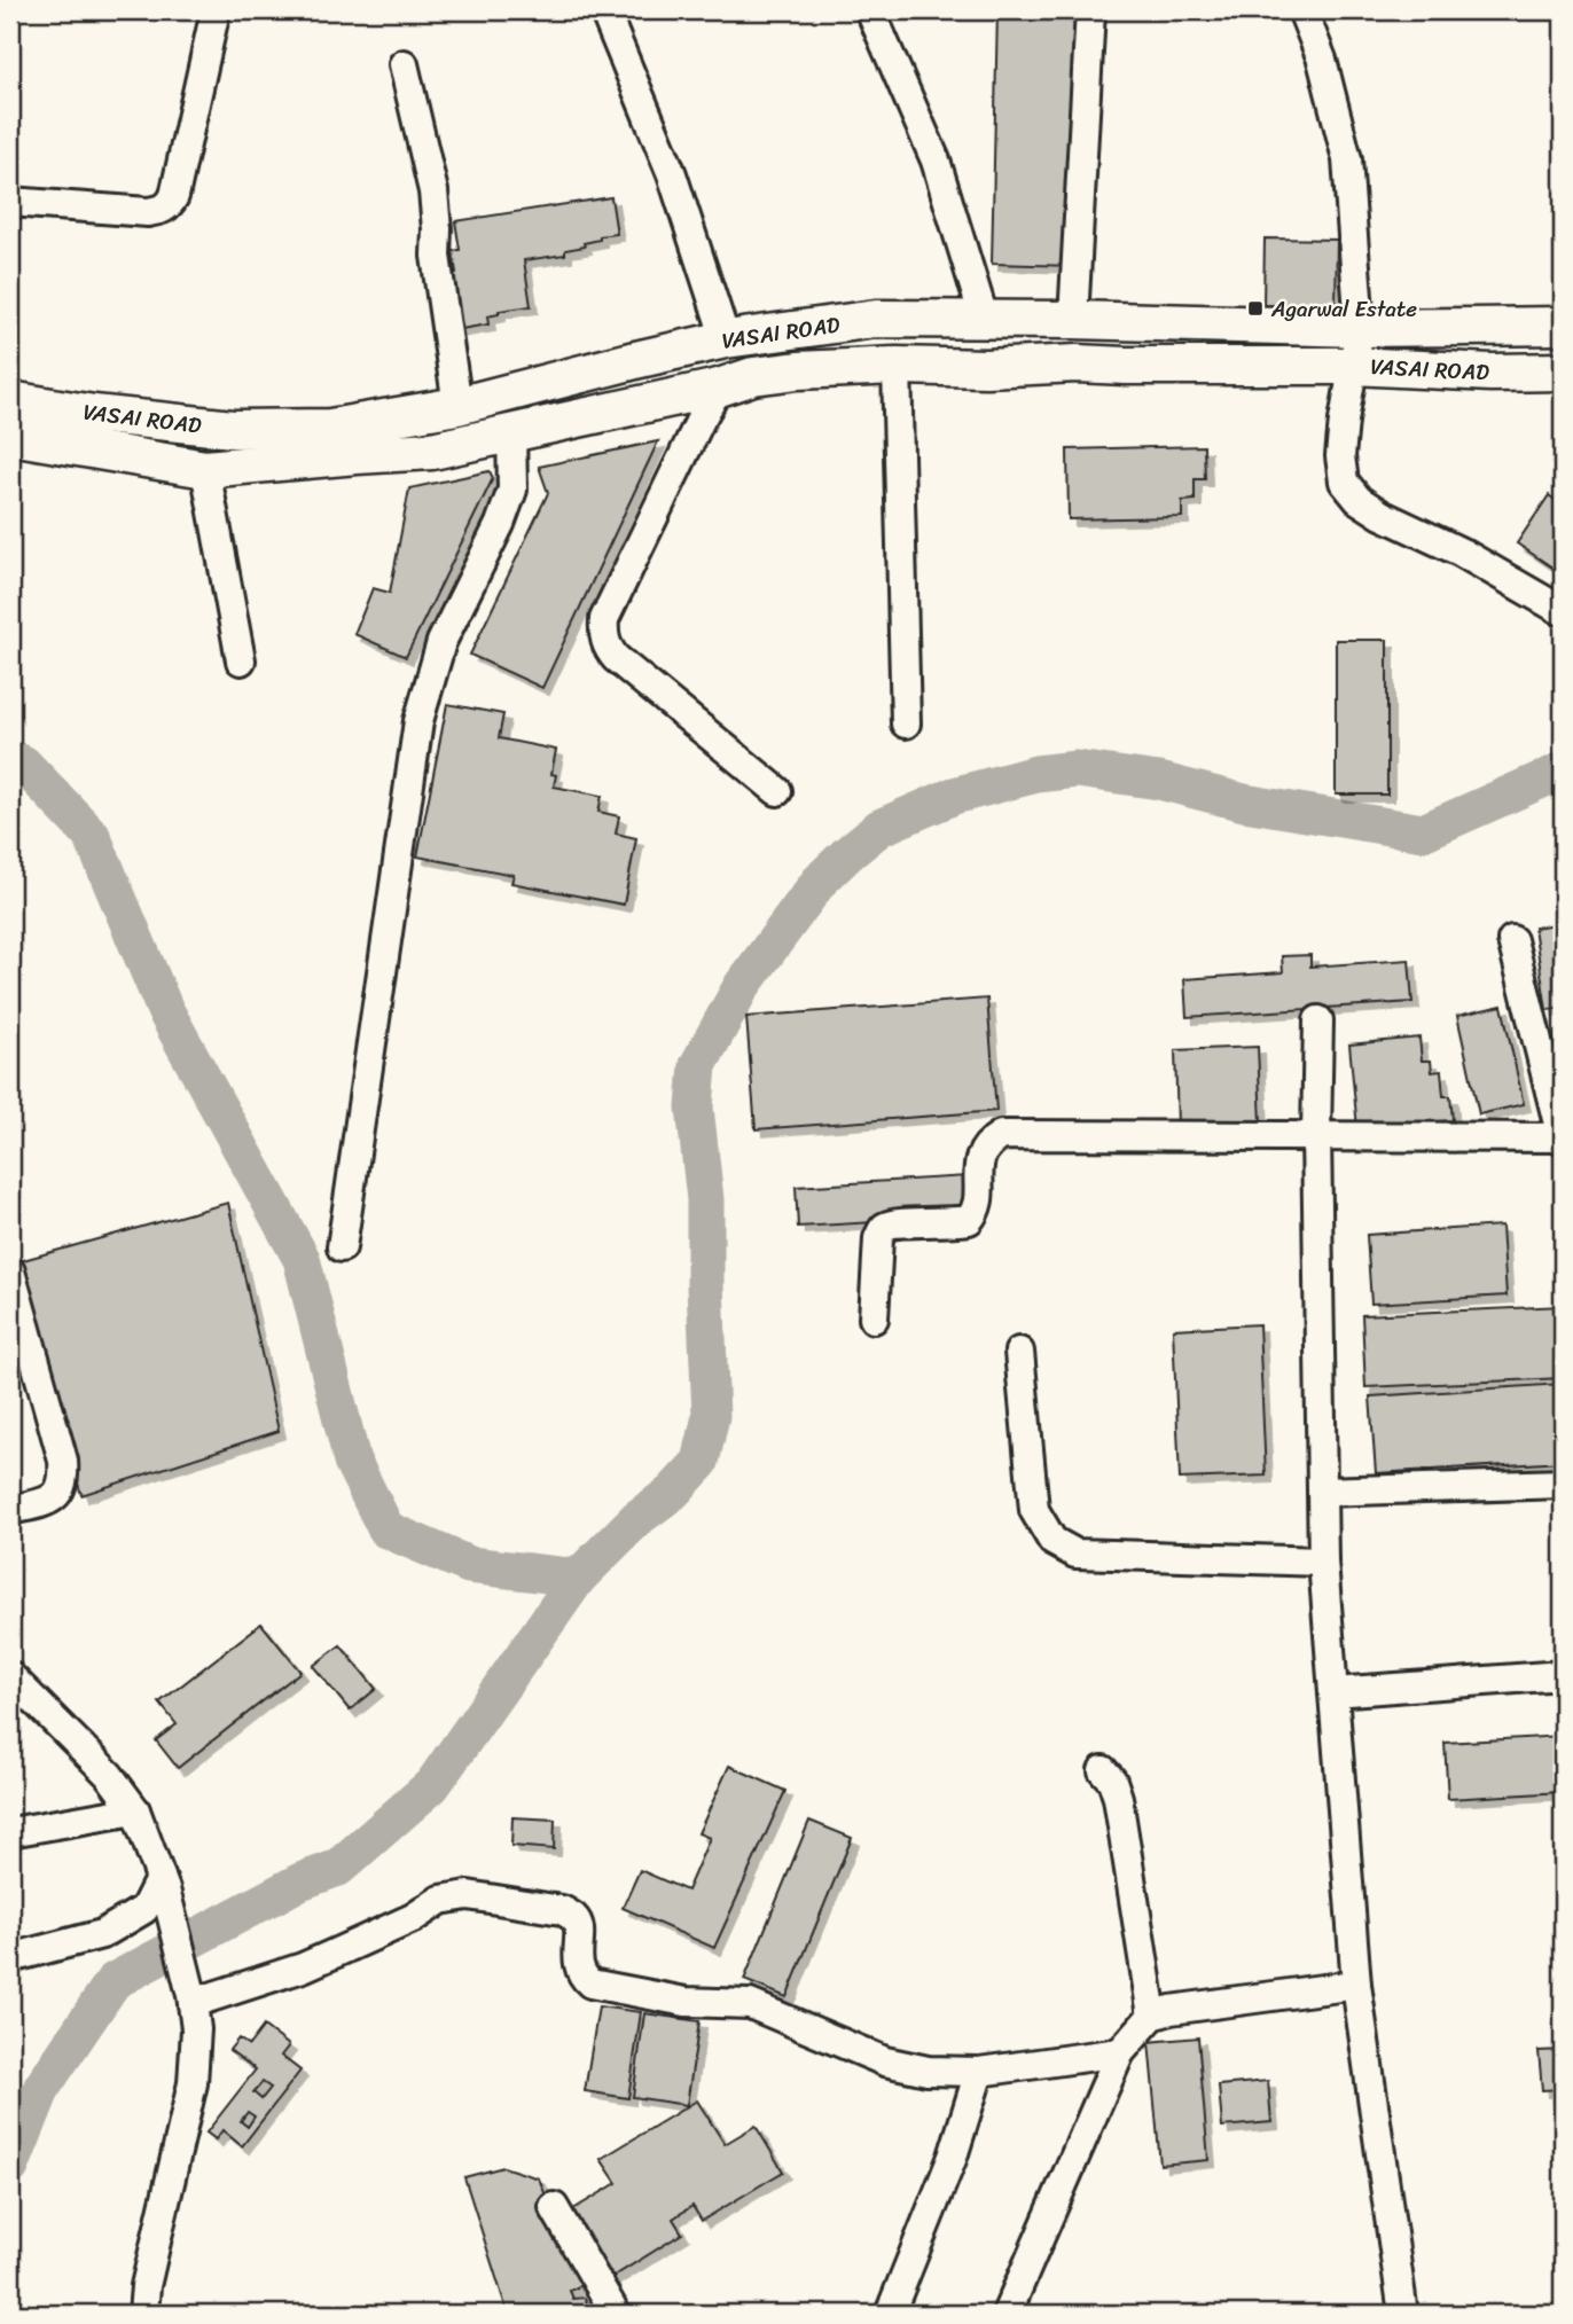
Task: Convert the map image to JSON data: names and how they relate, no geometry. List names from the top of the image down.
{
  "streets": {
    "main road": ["VASAI ROAD"]
  },
  "places": {
    "transit": ["Agarwal Estate"]
  }
}
